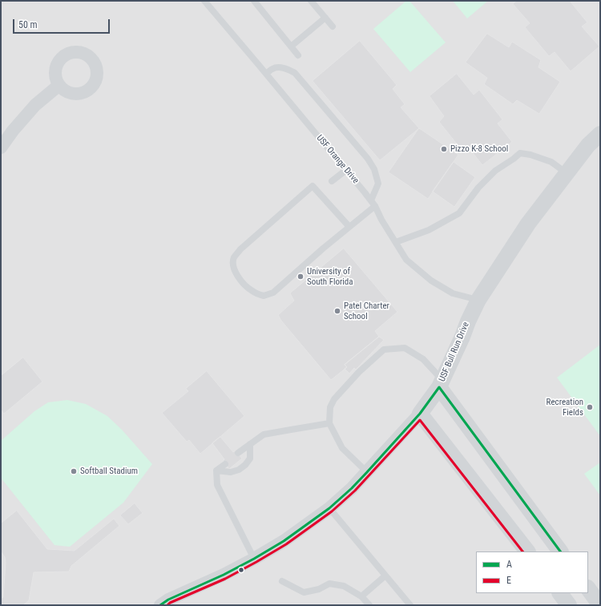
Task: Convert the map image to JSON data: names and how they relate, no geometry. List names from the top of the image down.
{
  "streets": {
    "street": ["USF Bull Run Drive"],
    "lane": ["USF Orange Drive"]
  },
  "crossings": [
    ["USF Orange Drive", "USF Bull Run Drive"]
  ],
  "places": [
    "Pizzo K-8 School",
    "University of South Florida",
    "Patel Charter School",
    "Recreation Fields",
    "Softball Stadium"
  ],
  "lines": ["transit line A", "transit line E"],
  "legend": ["A", "E"],
  "scale_bar": "50 m"
}
